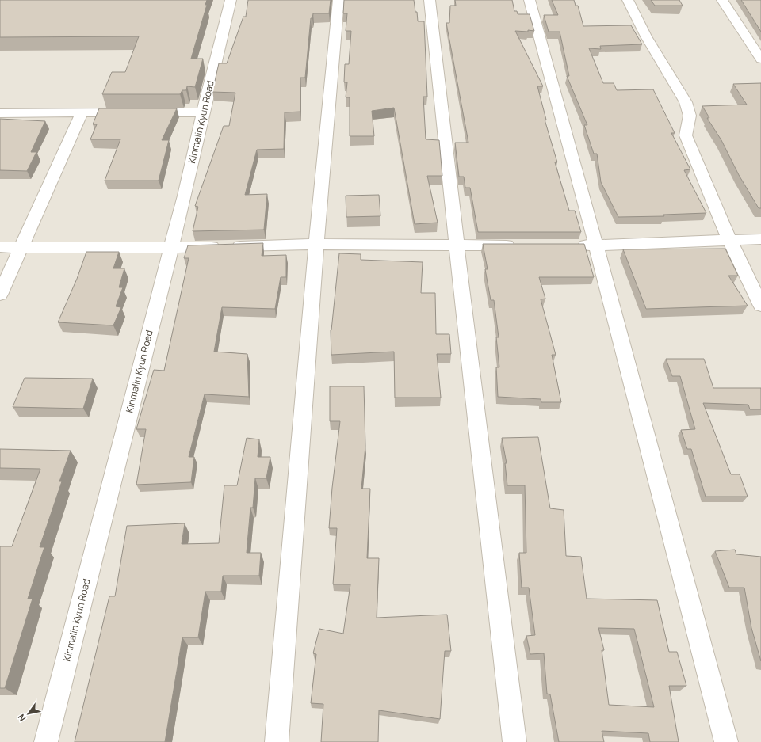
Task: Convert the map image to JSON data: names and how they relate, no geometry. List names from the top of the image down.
{
  "streets": {
    "street": ["Kinmalin Kyun Road"]
  },
  "north": "bottom left"
}
